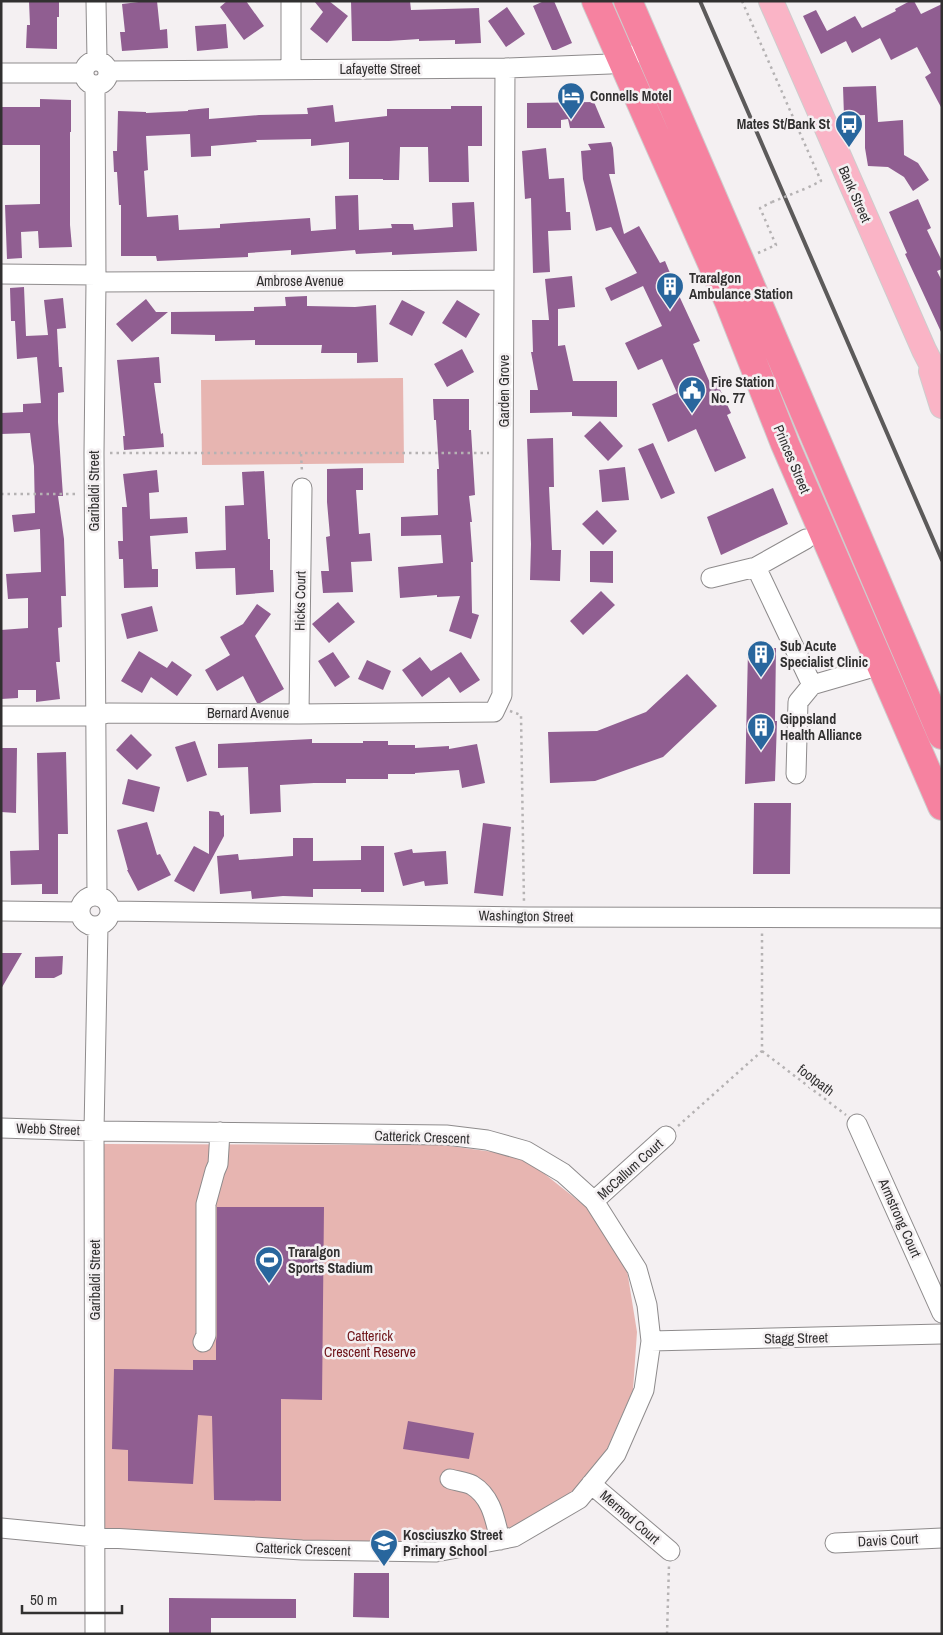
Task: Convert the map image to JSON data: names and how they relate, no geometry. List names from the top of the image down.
{
  "streets": {
    "highway": ["Princes Street"],
    "main road": ["Bank Street"],
    "street": [
      "Lafayette Street",
      "Ambrose Avenue",
      "Garden Grove",
      "Garibaldi Street",
      "Hicks Court",
      "Bernard Avenue",
      "Washington Street",
      "Webb Street",
      "Catterick Crescent",
      "McCallum Court",
      "Armstrong Court",
      "Stagg Street",
      "Mermod Court",
      "Davis Court"
    ],
    "path": ["footpath"]
  },
  "crossings": [
    ["Lafayette Street", "Garden Grove"],
    ["Lafayette Street", "Princes Street"],
    ["Lafayette Street", "Garibaldi Street"],
    ["Ambrose Avenue", "Garden Grove"],
    ["Ambrose Avenue", "Garibaldi Street"],
    ["Garden Grove", "Bernard Avenue"],
    ["Garibaldi Street", "Bernard Avenue"],
    ["Garibaldi Street", "Washington Street"],
    ["Garibaldi Street", "Webb Street"],
    ["Garibaldi Street", "Catterick Crescent"],
    ["Hicks Court", "Bernard Avenue"],
    ["footpath", "Armstrong Court"],
    ["Webb Street", "Catterick Crescent"],
    ["Catterick Crescent", "McCallum Court"],
    ["Catterick Crescent", "Stagg Street"],
    ["Catterick Crescent", "Mermod Court"]
  ],
  "parks": ["Catterick Crescent Reserve"],
  "places": {
    "hotel": ["Connells Motel"],
    "bus stop": ["Mates St/Bank St"],
    "building": ["Traralgon Ambulance Station", "Sub Acute Specialist Clinic", "Gippsland Health Alliance"],
    "public building": ["Fire Station No. 77"],
    "sports": ["Traralgon Sports Stadium"],
    "school or university": ["Kosciuszko Street Primary School"]
  },
  "scale_bar": "50 m"
}
